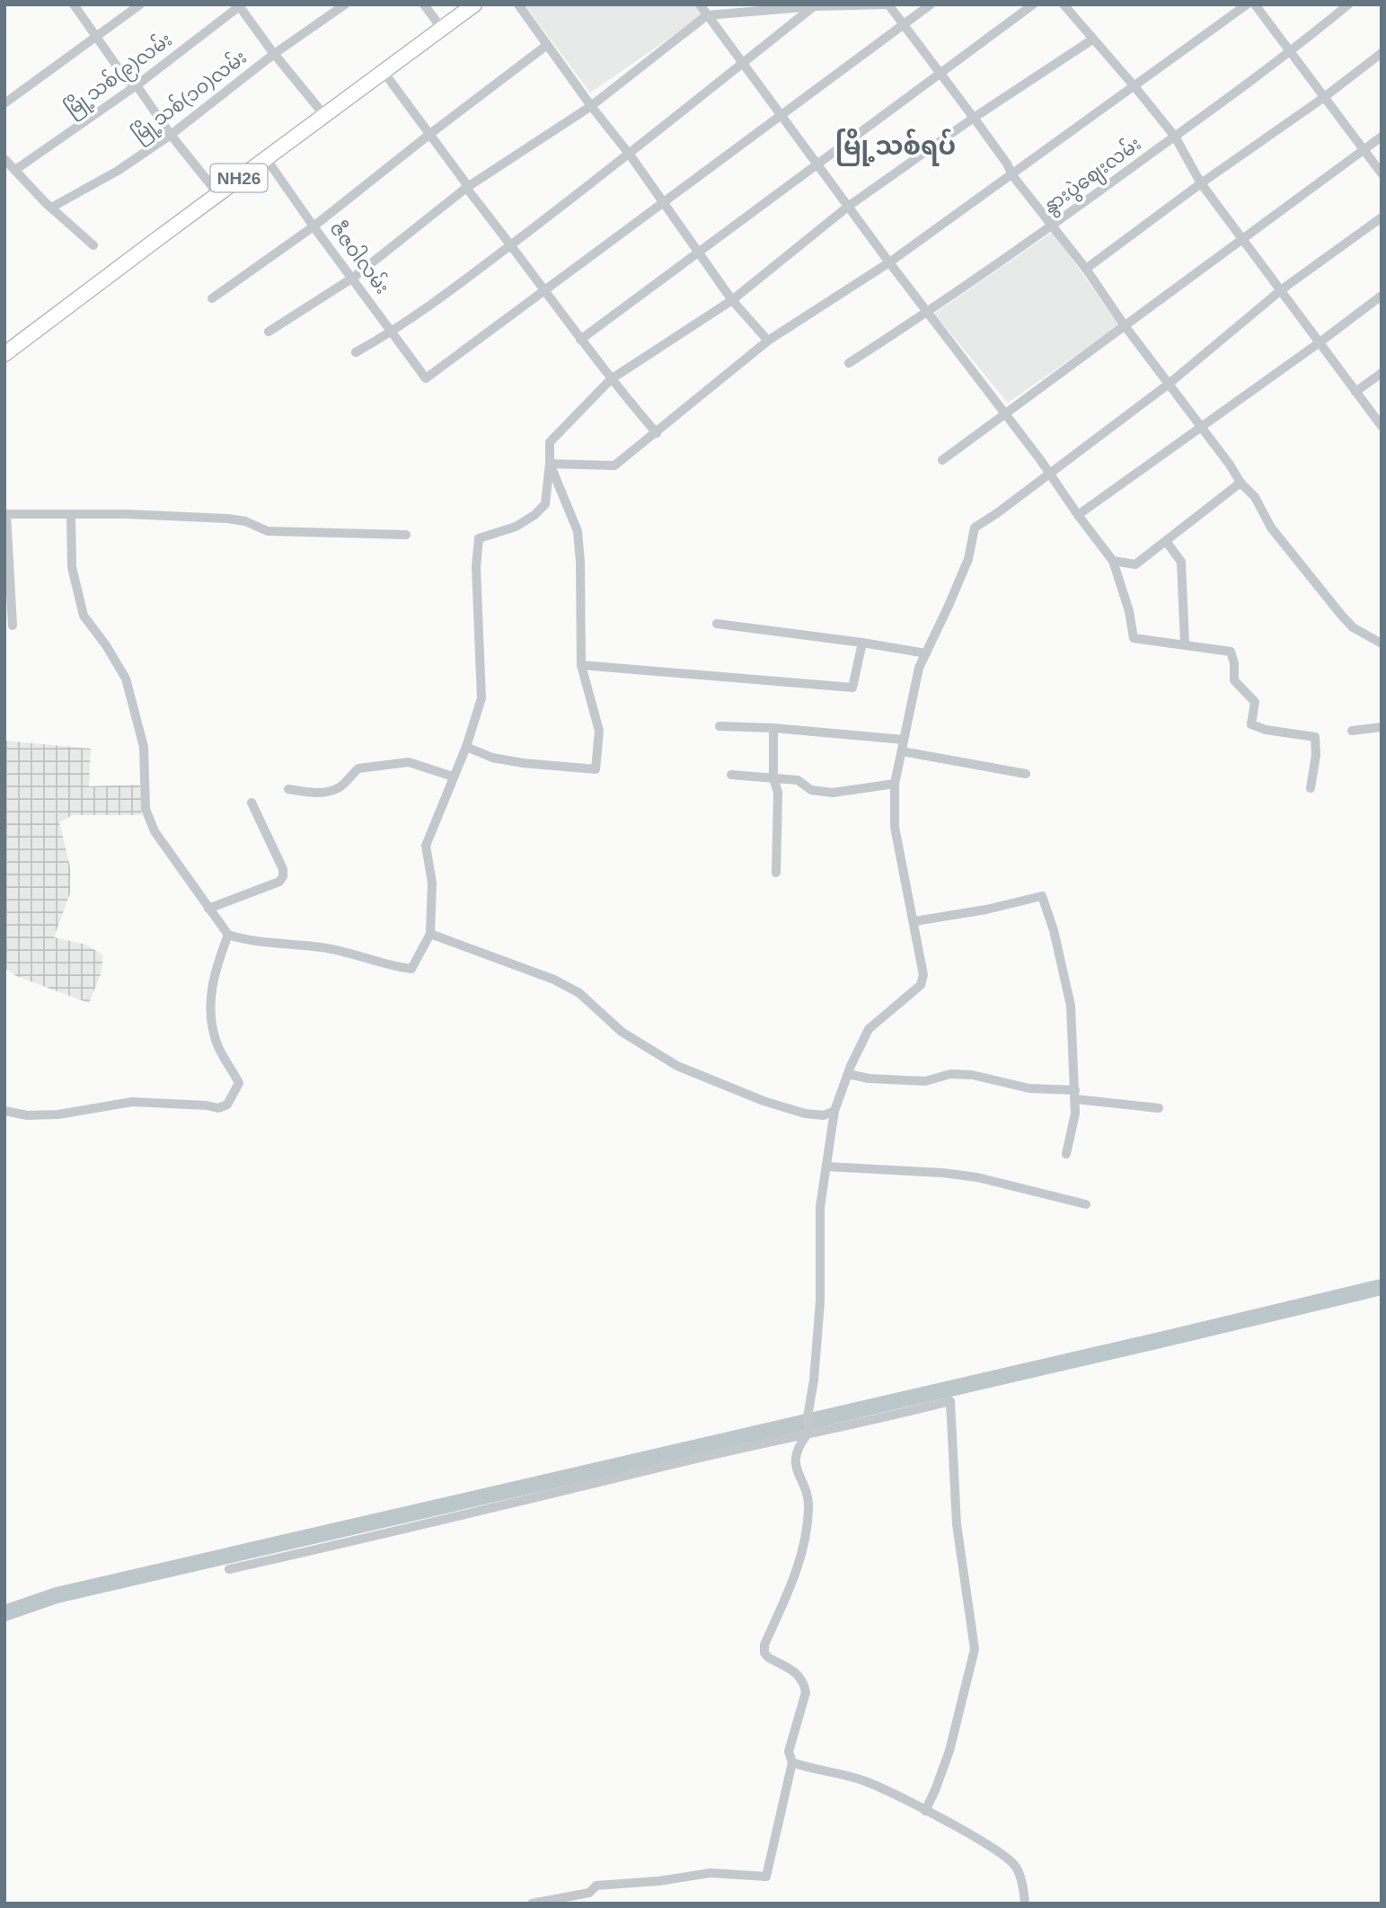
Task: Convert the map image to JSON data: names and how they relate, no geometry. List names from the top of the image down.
{
  "streets": {
    "highway": ["NH26"],
    "street": [
      "မြို့သစ်(၉)လမ်း",
      "မြို့သစ်(၁၀)လမ်း",
      "နွားပွဲဈေးလမ်း",
      "ဇီဇဝါလမ်း"
    ]
  },
  "crossings": [
    ["NH26", "ဇီဇဝါလမ်း"]
  ],
  "districts": ["မြို့သစ်ရပ်"]
}
